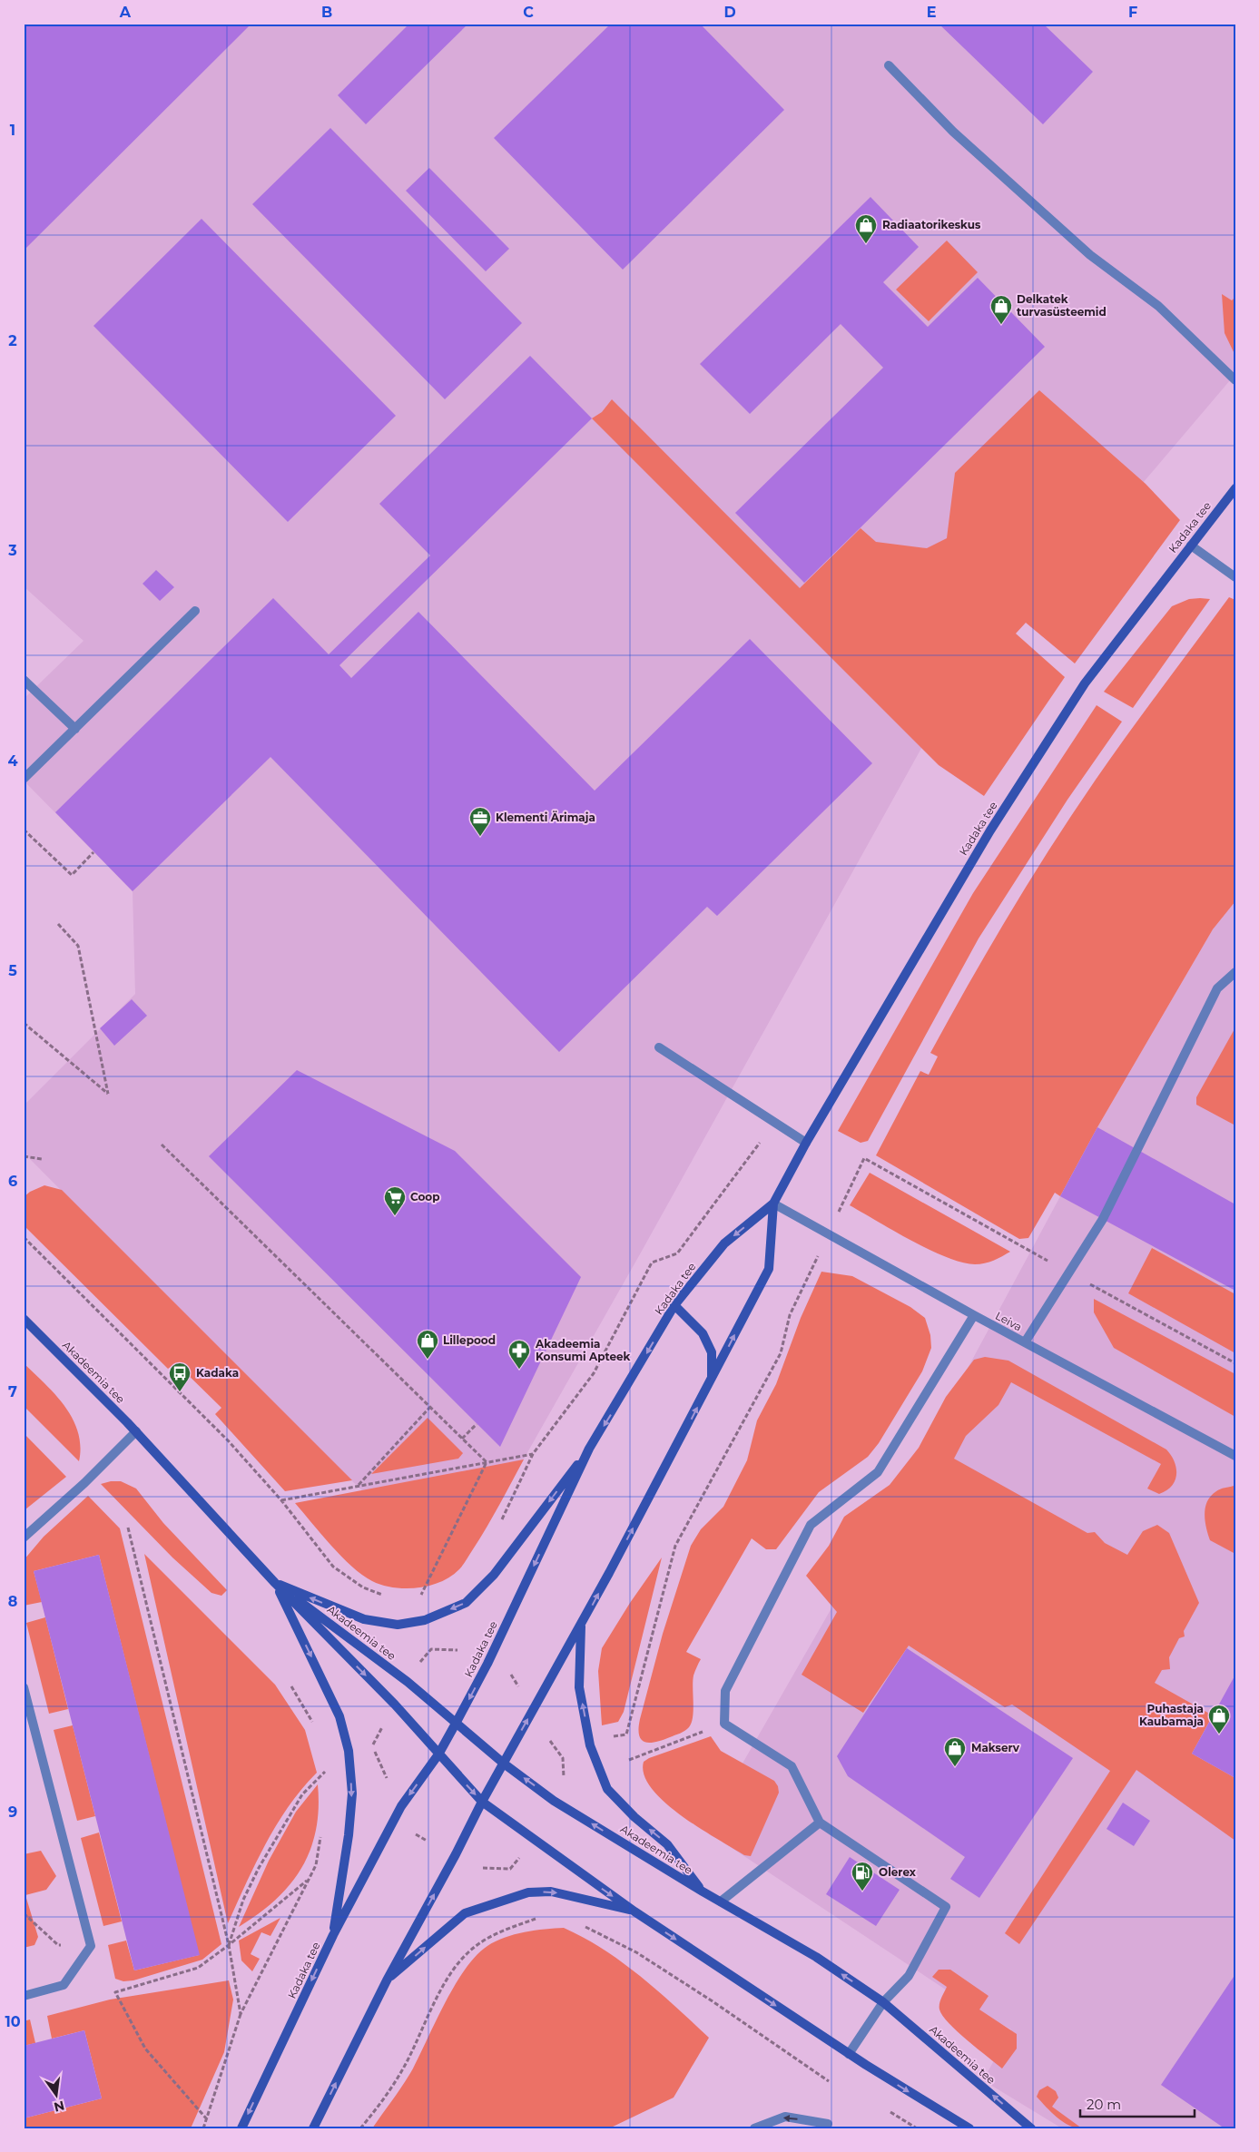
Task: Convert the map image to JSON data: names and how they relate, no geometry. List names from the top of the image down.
{
  "streets": {
    "main road": ["Kadaka tee", "Akadeemia tee"],
    "street": ["Leiva"]
  },
  "crossings": [
    ["Kadaka tee", "Leiva"],
    ["Kadaka tee", "Akadeemia tee"]
  ],
  "places": {
    "shop": [
      "Radiaatorikeskus",
      "Delkatek turvasüsteemid",
      "Lillepood",
      "Puhastaja Kaubamaja",
      "Makserv"
    ],
    "office": ["Klementi Ärimaja"],
    "supermarket": ["Coop"],
    "pharmacy": ["Akadeemia Konsumi Apteek"],
    "bus stop": ["Kadaka"],
    "fuel station": ["Olerex"]
  },
  "scale_bar": "20 m",
  "north": "bottom",
  "grid": {
    "columns": [
      "A",
      "B",
      "C",
      "D",
      "E",
      "F"
    ],
    "rows": [
      "1",
      "2",
      "3",
      "4",
      "5",
      "6",
      "7",
      "8",
      "9",
      "10"
    ]
  }
}
